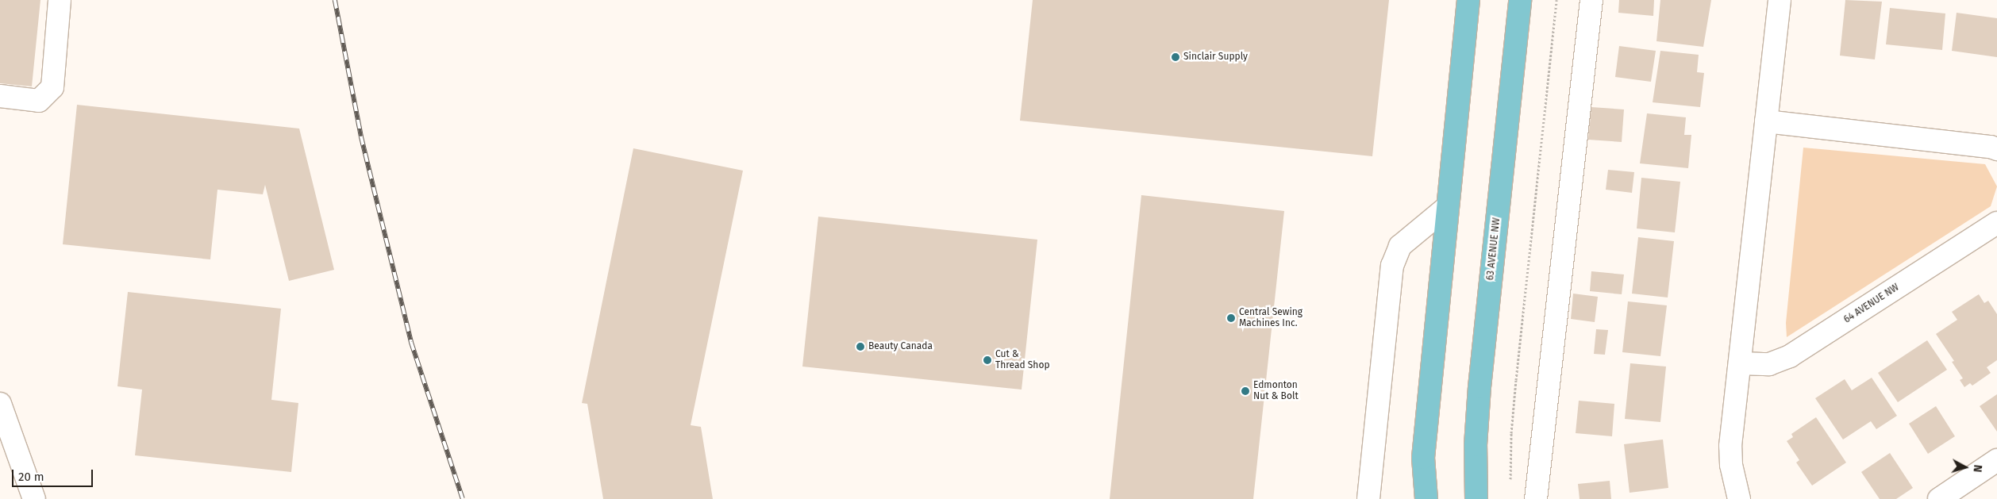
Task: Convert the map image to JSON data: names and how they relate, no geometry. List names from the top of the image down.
{
  "streets": {
    "main road": ["63 AVENUE NW"],
    "street": ["64 AVENUE NW"]
  },
  "places": [
    "Sinclair Supply",
    "Central Sewing Machines Inc.",
    "Beauty Canada",
    "Cut & Thread Shop",
    "Edmonton Nut & Bolt"
  ],
  "scale_bar": "20 m",
  "north": "right"
}
